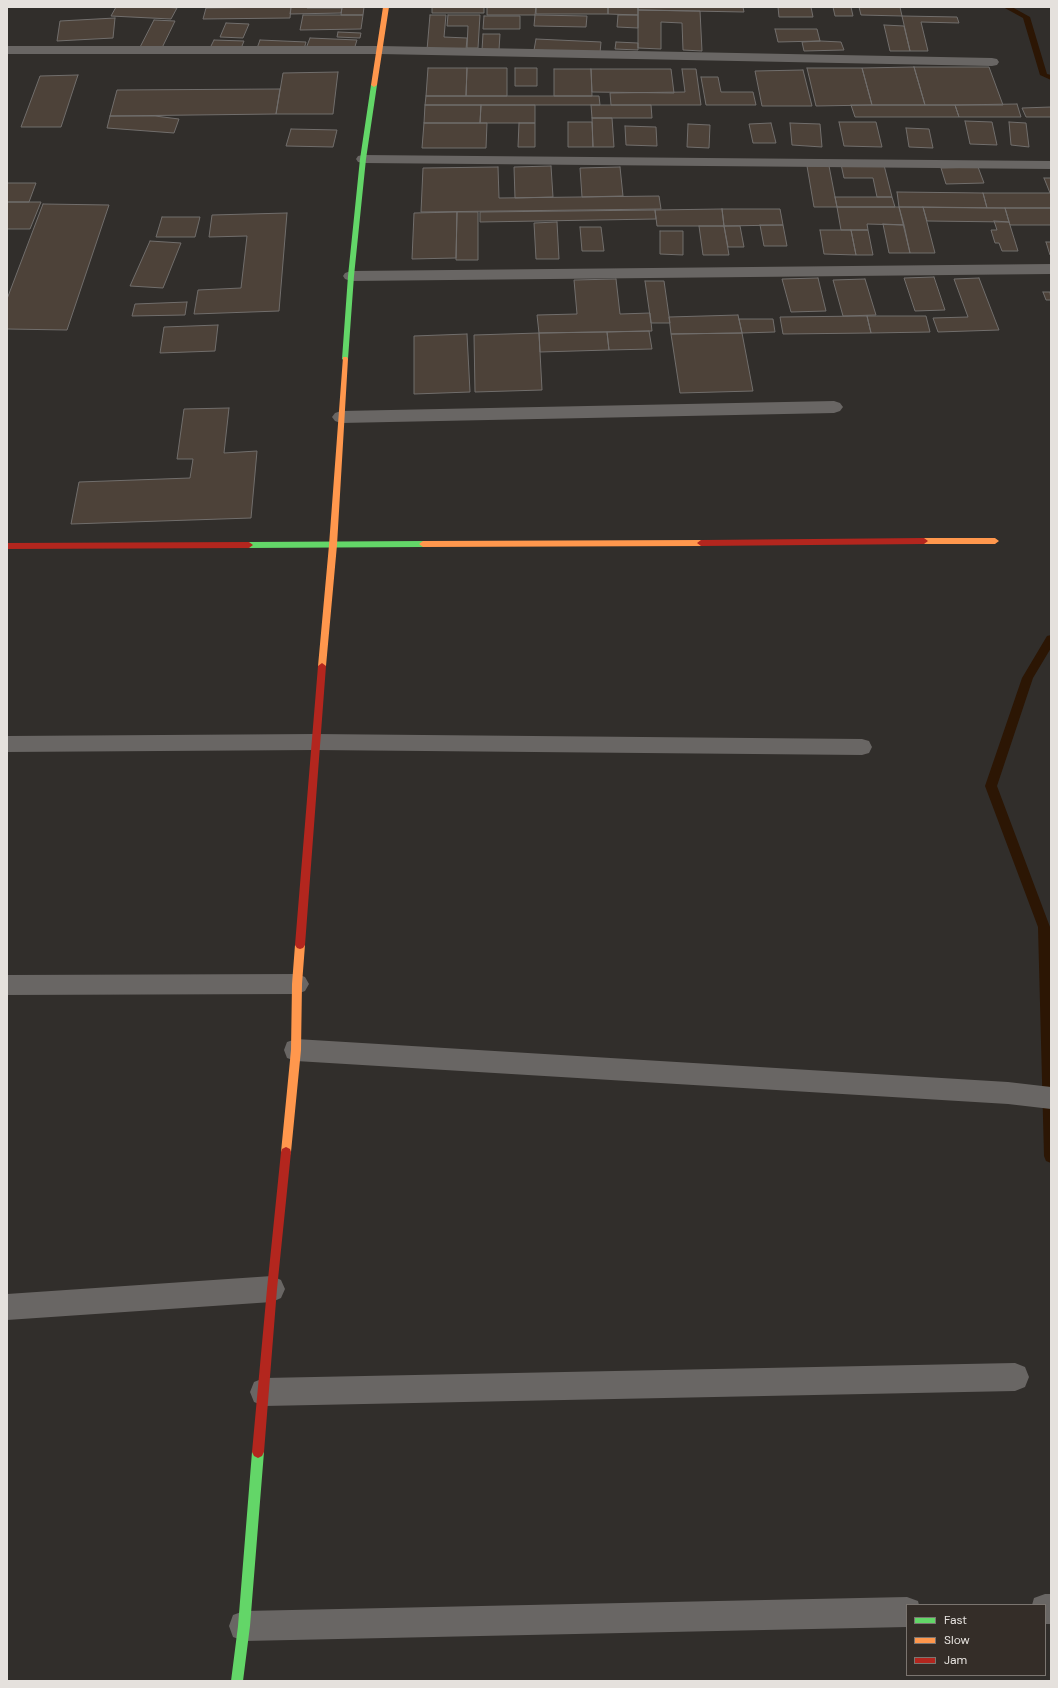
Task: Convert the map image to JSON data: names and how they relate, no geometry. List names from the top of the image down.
{
  "legend": ["Fast", "Slow", "Jam"]
}
